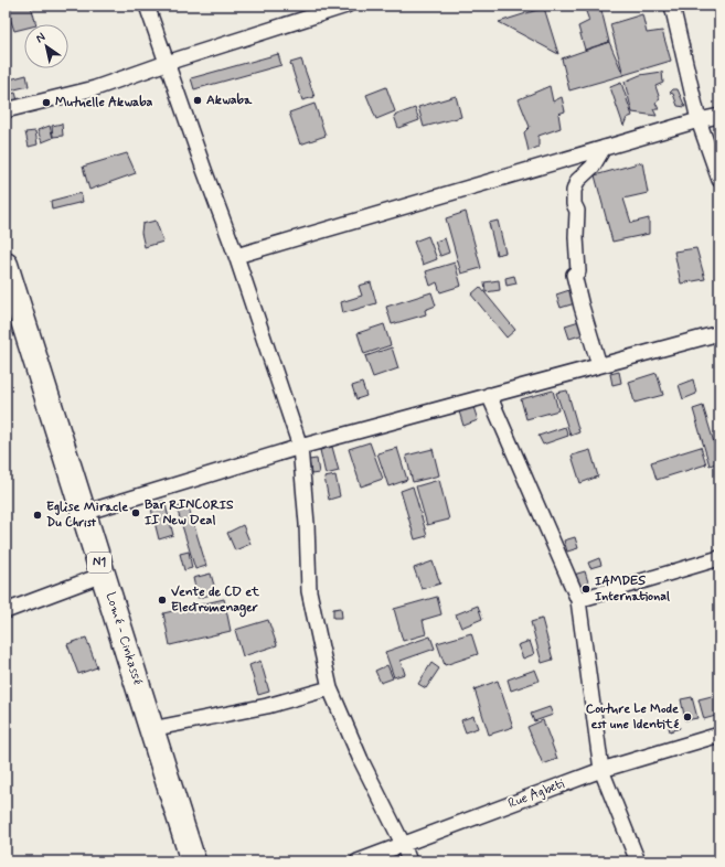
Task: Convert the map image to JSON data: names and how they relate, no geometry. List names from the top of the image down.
{
  "streets": {
    "highway": ["N1", "Lomé - Cinkassé"],
    "street": ["Rue Agbeti"]
  },
  "places": [
    "Akwaba",
    "Mutuelle Akwaba",
    "Bar RINCORIS II New Deal",
    "Eglise Miracle Du Christ",
    "IAMDES International",
    "Vente de CD et Electromenager",
    "Couture Le Mode est une Identité"
  ],
  "north": "top left"
}
